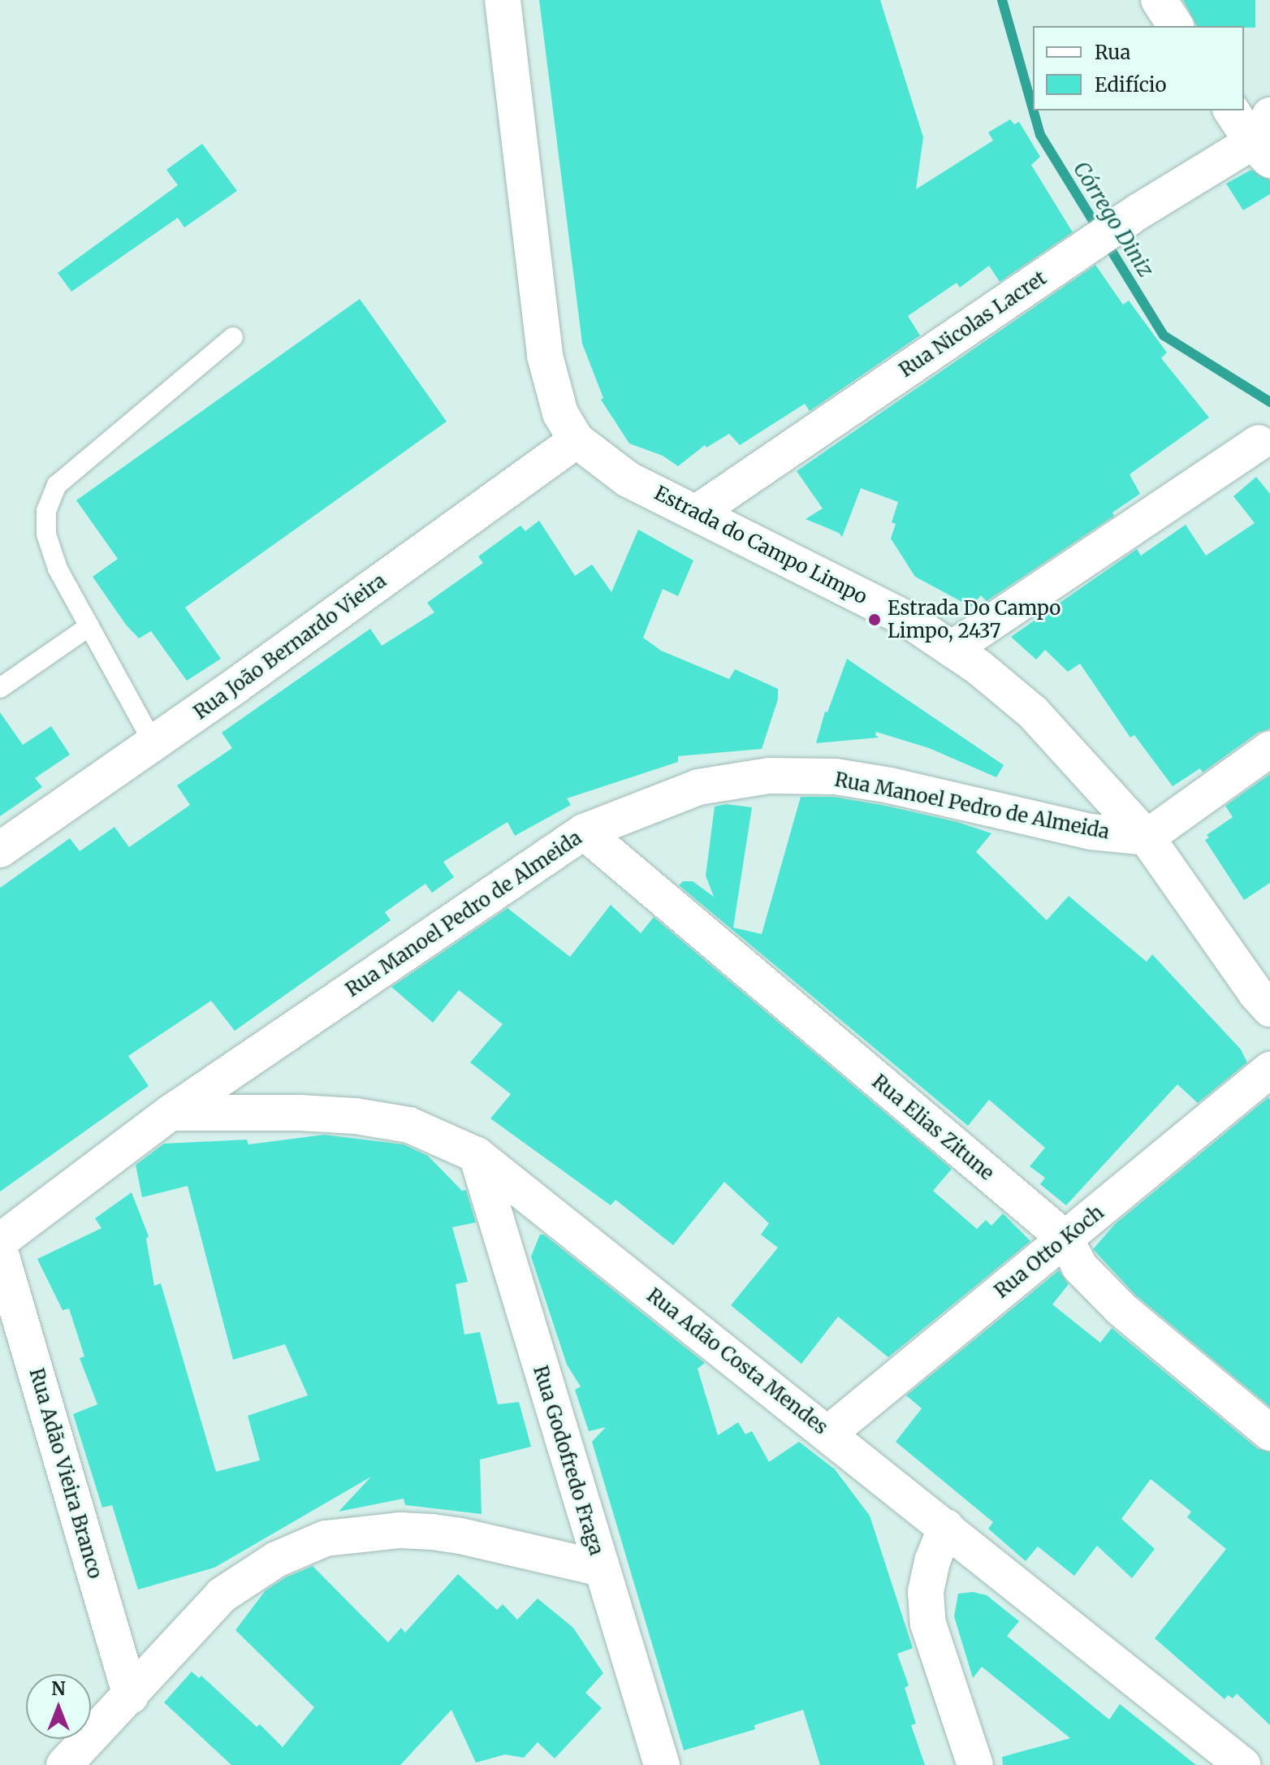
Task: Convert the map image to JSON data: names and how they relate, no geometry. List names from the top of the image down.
{
  "streets": {
    "street": [
      "Rua Nicolas Lacret",
      "Estrada do Campo Limpo",
      "Rua João Bernardo Vieira",
      "Rua Manoel Pedro de Almeida",
      "Rua Elias Zitune",
      "Rua Otto Koch",
      "Rua Adão Costa Mendes",
      "Rua Godofredo Fraga",
      "Rua Adão Vieira Branco"
    ]
  },
  "crossings": [
    ["Rua Nicolas Lacret", "Estrada do Campo Limpo"],
    ["Estrada do Campo Limpo", "Rua João Bernardo Vieira"],
    ["Estrada do Campo Limpo", "Rua Manoel Pedro de Almeida"],
    ["Rua Manoel Pedro de Almeida", "Rua Elias Zitune"],
    ["Rua Manoel Pedro de Almeida", "Rua Adão Costa Mendes"],
    ["Rua Elias Zitune", "Rua Otto Koch"],
    ["Rua Otto Koch", "Rua Adão Costa Mendes"],
    ["Rua Adão Costa Mendes", "Rua Godofredo Fraga"]
  ],
  "water": ["Córrego Diniz"],
  "places": ["Estrada Do Campo Limpo, 2437"],
  "legend": ["Rua", "Edifício"],
  "north": "top"
}
